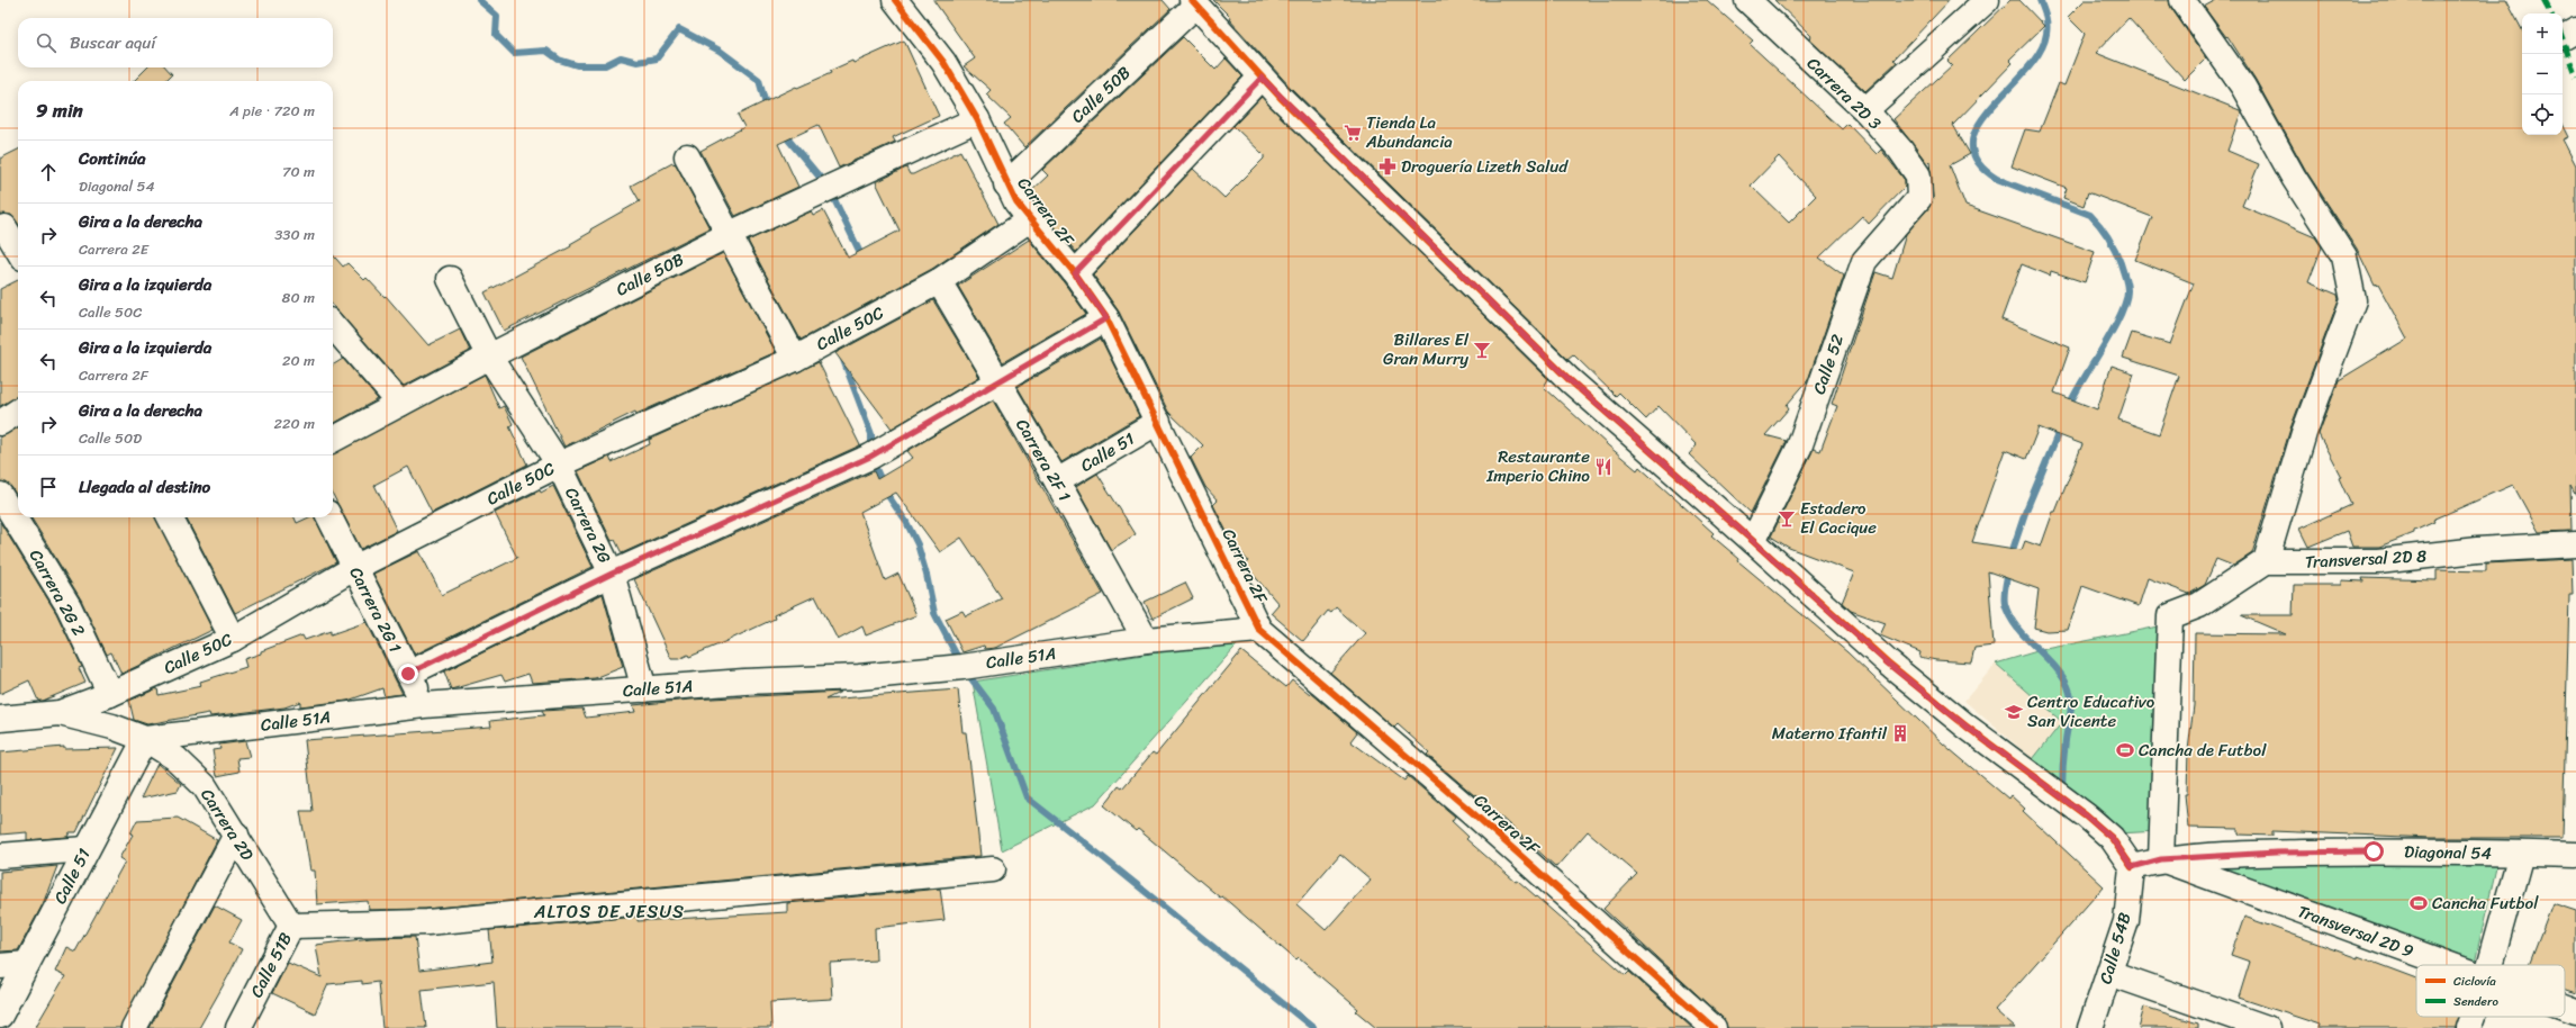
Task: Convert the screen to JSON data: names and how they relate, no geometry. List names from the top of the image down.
{
  "streets": {
    "street": [
      "Carrera 2D 3",
      "Calle 50B",
      "Carrera 2F",
      "Calle 50C",
      "Calle 52",
      "Calle 51",
      "Carrera 2F 1",
      "Carrera 2G",
      "Transversal 2D 8",
      "Carrera 2G 2",
      "Carrera 2G 1",
      "Calle 51A",
      "Carrera 2D",
      "Diagonal 54",
      "Transversal 2D 9",
      "Calle 54B",
      "Calle 51B"
    ]
  },
  "crossings": [
    ["Carrera 2D 3", "Calle 52"],
    ["Calle 50B", "Carrera 2F"],
    ["Calle 50B", "Carrera 2G"],
    ["Carrera 2F", "Calle 50C"],
    ["Carrera 2F", "Calle 51"],
    ["Carrera 2F", "Calle 51A"],
    ["Calle 50C", "Carrera 2F 1"],
    ["Calle 50C", "Carrera 2G"],
    ["Calle 50C", "Carrera 2G 2"],
    ["Calle 50C", "Carrera 2G 1"],
    ["Calle 50C", "Calle 51A"],
    ["Calle 51", "Carrera 2F 1"],
    ["Calle 51", "Calle 51A"],
    ["Calle 51", "Carrera 2D"],
    ["Carrera 2F 1", "Calle 51A"],
    ["Carrera 2G", "Calle 51A"],
    ["Carrera 2G 1", "Calle 51A"],
    ["Calle 51A", "Carrera 2D"],
    ["Carrera 2D", "Calle 51B"],
    ["Diagonal 54", "Transversal 2D 9"],
    ["Diagonal 54", "Calle 54B"]
  ],
  "districts": ["ALTOS DE JESUS"],
  "places": {
    "supermarket": ["Tienda La Abundancia"],
    "pharmacy": ["Droguería Lizeth Salud"],
    "bar": ["Billares El Gran Murry", "Estadero El Cacique"],
    "restaurant": ["Restaurante Imperio Chino"],
    "school or university": ["Centro Educativo San Vicente"],
    "building": ["Materno Ifantil"],
    "sports": ["Cancha de Futbol", "Cancha Futbol"]
  },
  "legend": ["Ciclovía", "Sendero"],
  "page": {
    "map_buttons": ["+", "−"],
    "search": "Buscar aquí",
    "heading": ["9 min", "A pie · 720 m"],
    "list": [
      ["Continúa", "Diagonal 54", "70 m"],
      ["Gira a la derecha", "Carrera 2E", "330 m"],
      ["Gira a la izquierda", "Calle 50C", "80 m"],
      ["Gira a la izquierda", "Carrera 2F", "20 m"],
      ["Gira a la derecha", "Calle 50D", "220 m"],
      "Llegada al destino"
    ]
  }
}
